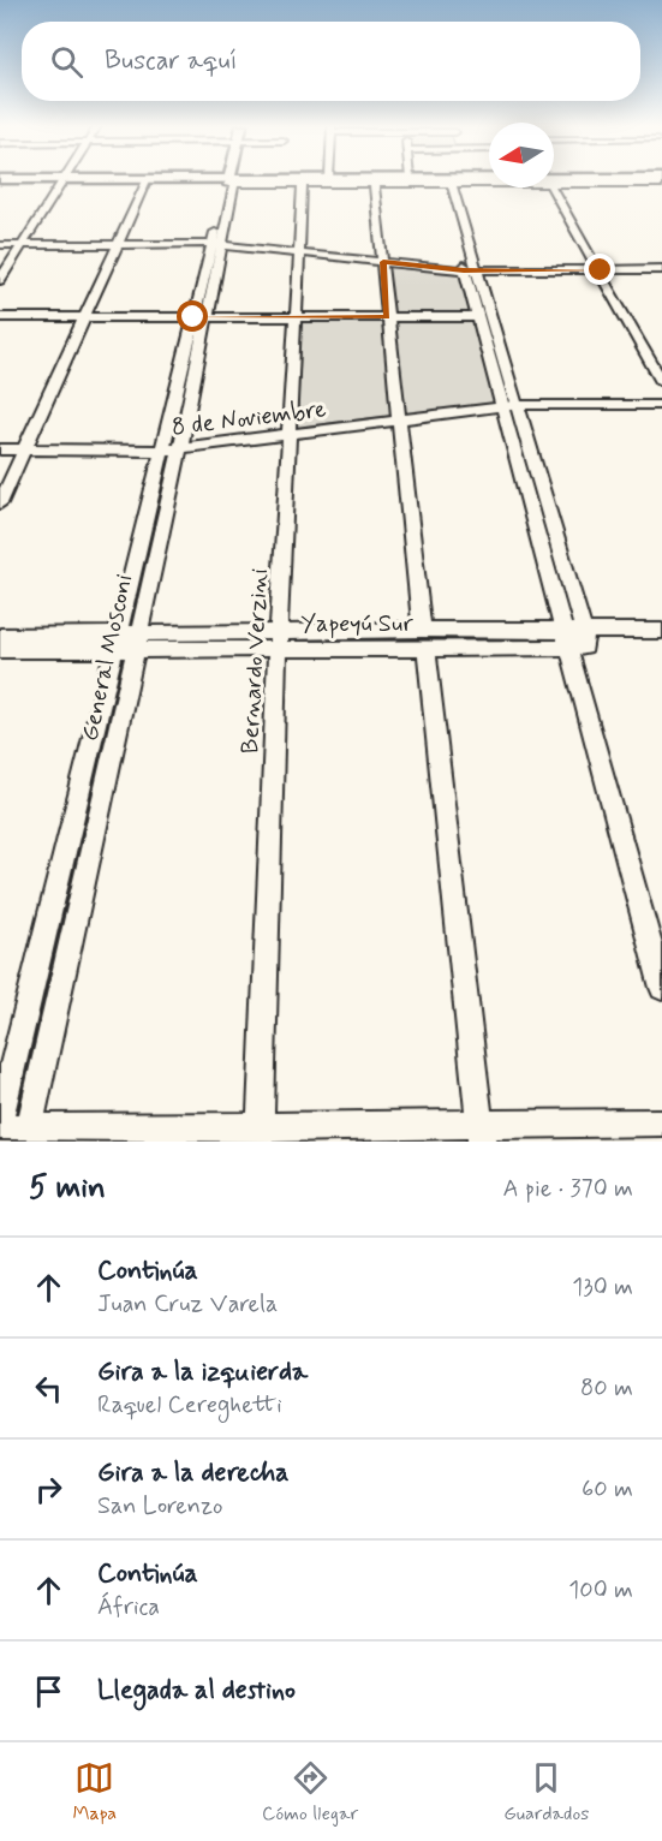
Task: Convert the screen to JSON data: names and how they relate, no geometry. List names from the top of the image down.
{
  "streets": {
    "street": [
      "8 de Noviembre",
      "Yapeyú Sur",
      "General Mosconi",
      "Bernardo Verzini"
    ]
  },
  "crossings": [
    ["8 de Noviembre", "General Mosconi"],
    ["8 de Noviembre", "Bernardo Verzini"],
    ["Yapeyú Sur", "General Mosconi"],
    ["Yapeyú Sur", "Bernardo Verzini"]
  ],
  "north": "left",
  "page": {
    "search": "Buscar aquí",
    "heading": ["5 min", "A pie · 370 m"],
    "list": [
      ["Continúa", "Juan Cruz Varela", "130 m"],
      ["Gira a la izquierda", "Raquel Cereghetti", "80 m"],
      ["Gira a la derecha", "San Lorenzo", "60 m"],
      ["Continúa", "África", "100 m"],
      "Llegada al destino"
    ],
    "nav": ["Mapa", "Cómo llegar", "Guardados"]
  }
}
